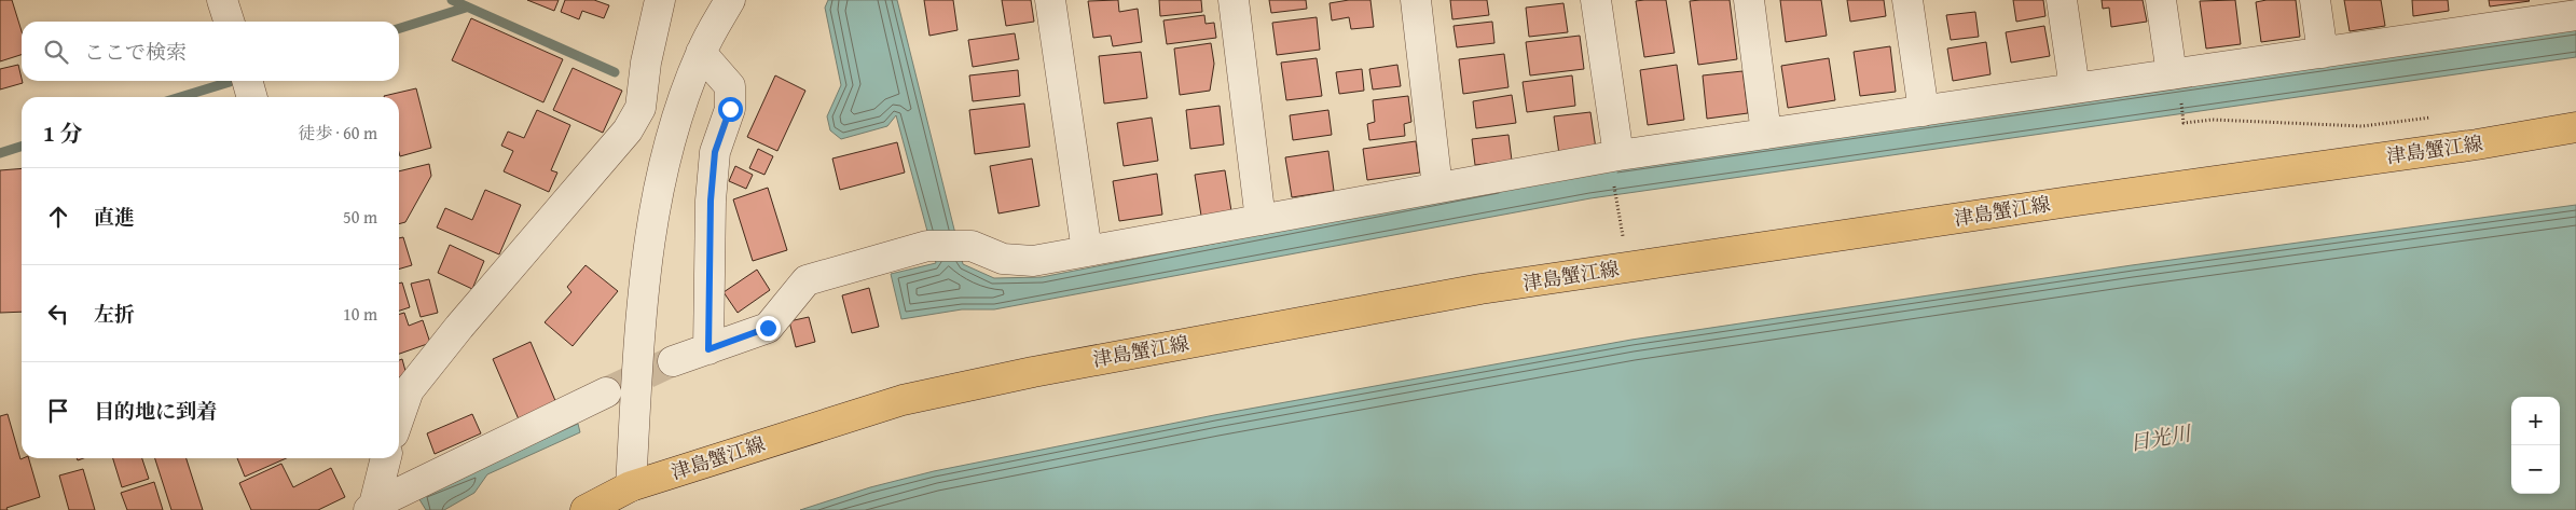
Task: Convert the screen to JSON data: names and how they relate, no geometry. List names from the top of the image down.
{
  "streets": {
    "main road": ["津島蟹江線"]
  },
  "water": ["日光川"],
  "page": {
    "search": "ここで検索",
    "heading": ["1 分", "徒歩 · 60 m"],
    "list": [
      ["直進", "50 m"],
      ["左折", "10 m"],
      "目的地に到着"
    ],
    "map_buttons": ["+", "−"]
  }
}
